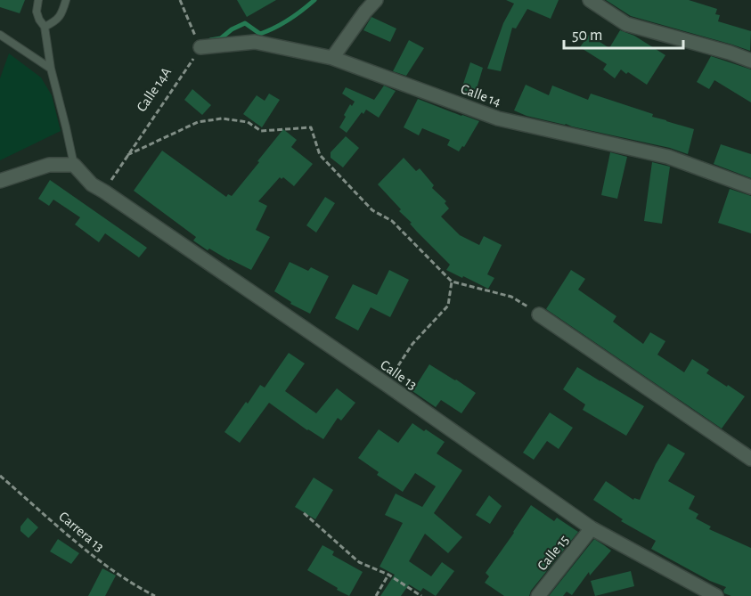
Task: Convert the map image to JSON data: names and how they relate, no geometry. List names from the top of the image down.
{
  "streets": {
    "street": ["Calle 14", "Calle 13", "Calle 15"],
    "path": ["Calle 14A", "Carrera 13"]
  },
  "crossings": [
    ["Calle 14A", "Calle 14"],
    ["Calle 14A", "Calle 13"],
    ["Calle 13", "Calle 15"]
  ],
  "scale_bar": "50 m"
}
